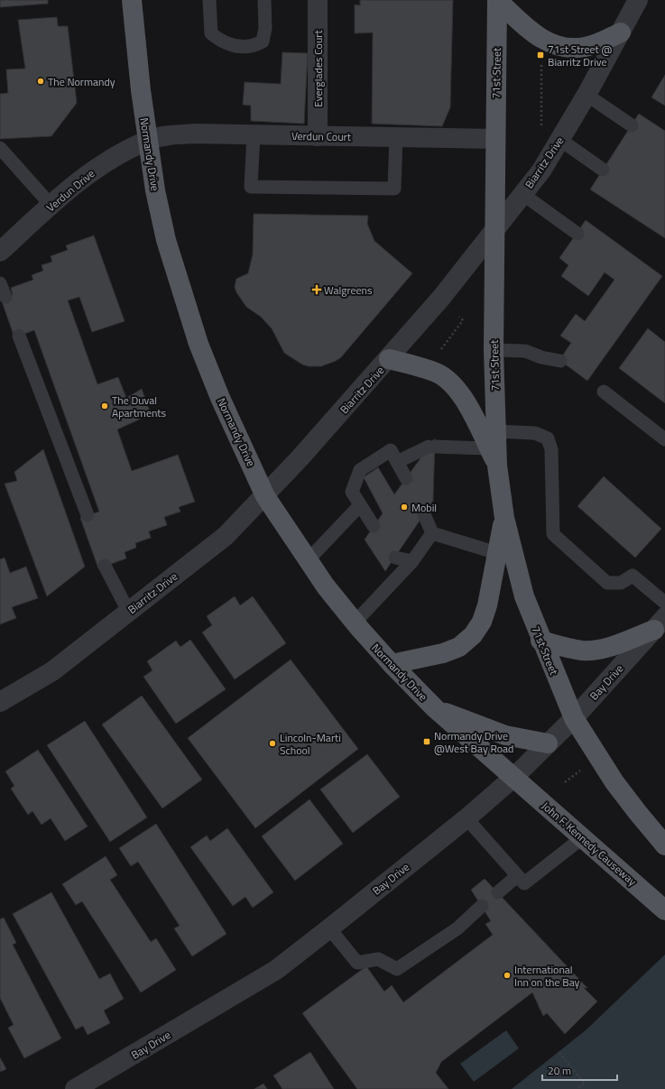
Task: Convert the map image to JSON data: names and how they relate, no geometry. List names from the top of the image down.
{
  "streets": {
    "main road": ["71st Street", "Normandy Drive", "John F. Kennedy Causeway"],
    "street": [
      "Everglades Court",
      "Verdun Court",
      "Biarritz Drive",
      "Verdun Drive",
      "Bay Drive"
    ]
  },
  "crossings": [
    ["Everglades Court", "Verdun Court"],
    ["71st Street", "Verdun Court"],
    ["71st Street", "Biarritz Drive"],
    ["71st Street", "Bay Drive"],
    ["Verdun Court", "Normandy Drive"],
    ["Verdun Court", "Verdun Drive"],
    ["Normandy Drive", "Biarritz Drive"],
    ["Normandy Drive", "Verdun Drive"],
    ["Normandy Drive", "Bay Drive"],
    ["Normandy Drive", "John F. Kennedy Causeway"],
    ["Bay Drive", "John F. Kennedy Causeway"]
  ],
  "places": {
    "transit": ["71st Street @ Biarritz Drive", "Normandy Drive @West Bay Road"],
    "other": [
      "The Normandy",
      "The Duval Apartments",
      "Mobil",
      "Lincoln-Marti School",
      "International Inn on the Bay"
    ],
    "health": ["Walgreens"]
  },
  "scale_bar": "20 m"
}
